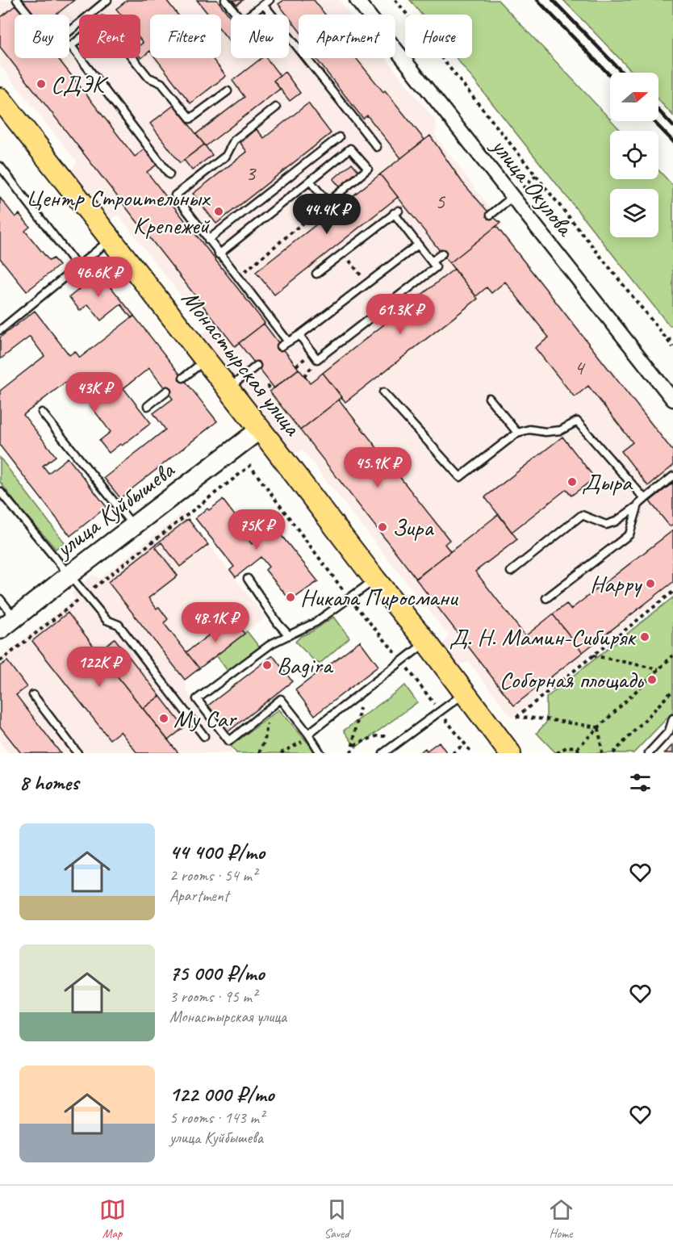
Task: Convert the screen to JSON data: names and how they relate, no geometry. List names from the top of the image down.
{
  "streets": {
    "main road": ["Монастырская улица"],
    "street": ["улица Окулова", "улица Куйбышева"]
  },
  "crossings": [
    ["Монастырская улица", "улица Куйбышева"]
  ],
  "places": [
    "СДЭК",
    "Центр Строительных Крепежей",
    "Дыра",
    "Зира",
    "Happy",
    "Никала Пиросмани",
    "Д. Н. Мамин-Сибиряк",
    "Bagira",
    "Соборная площадь",
    "My Car"
  ],
  "house_numbers": ["3", "5", "4"],
  "north": "right",
  "page": {
    "chip": [
      "Buy",
      "Rent",
      "Filters",
      "New",
      "Apartment",
      "House"
    ],
    "price": [
      "44.4K ₽",
      "46.6K ₽",
      "61.3K ₽",
      "43K ₽",
      "45.9K ₽",
      "75K ₽",
      "48.1K ₽",
      "122K ₽"
    ],
    "heading": "8 homes",
    "list": [
      {
        "name": "44 400 ₽/mo",
        "note": "2 rooms · 54 m² · Apartment"
      },
      {
        "name": "75 000 ₽/mo",
        "note": "3 rooms · 95 m² · Монастырская улица"
      },
      {
        "name": "122 000 ₽/mo",
        "note": "5 rooms · 143 m² · улица Куйбышева"
      }
    ],
    "tabs": ["Map", "Saved", "Home"]
  }
}
